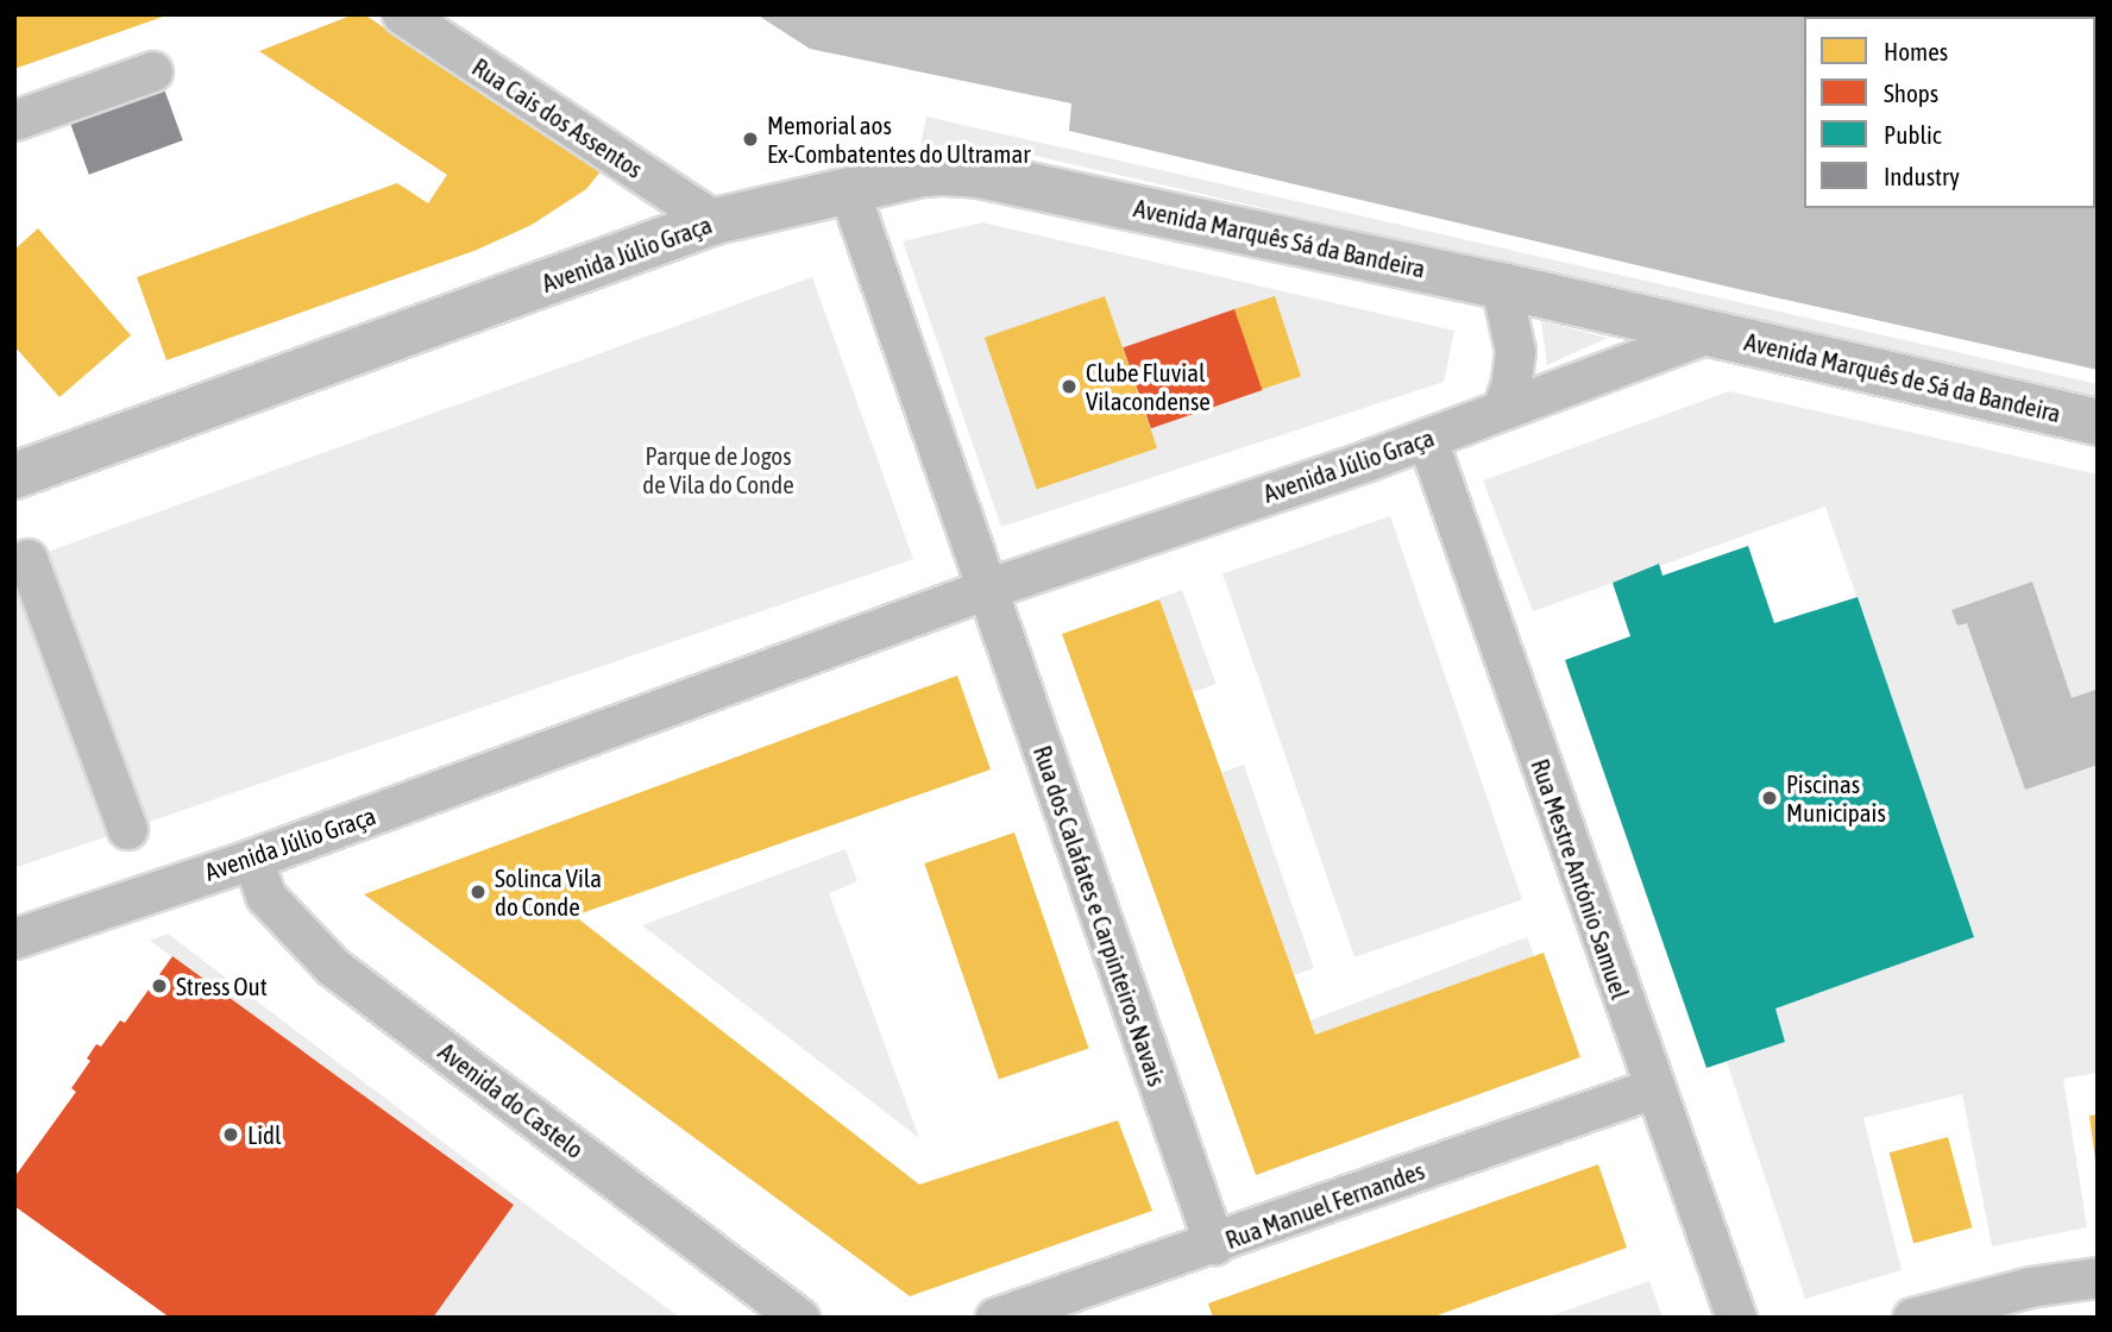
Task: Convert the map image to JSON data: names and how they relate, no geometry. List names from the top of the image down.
{
  "streets": {
    "main road": ["Avenida Marquês Sá da Bandeira", "Avenida Júlio Graça", "Avenida Marquês de Sá da Bandeira"],
    "street": [
      "Rua Cais dos Assentos",
      "Rua Mestre António Samuel",
      "Rua dos Calafates e Carpinteiros Navais",
      "Avenida do Castelo",
      "Rua Manuel Fernandes"
    ]
  },
  "crossings": [
    ["Rua Cais dos Assentos", "Avenida Júlio Graça"],
    ["Avenida Marquês Sá da Bandeira", "Avenida Júlio Graça"],
    ["Avenida Marquês Sá da Bandeira", "Avenida Marquês de Sá da Bandeira"],
    ["Avenida Júlio Graça", "Avenida Marquês de Sá da Bandeira"],
    ["Avenida Júlio Graça", "Rua Mestre António Samuel"],
    ["Avenida Júlio Graça", "Rua dos Calafates e Carpinteiros Navais"],
    ["Avenida Júlio Graça", "Avenida do Castelo"],
    ["Rua Mestre António Samuel", "Rua Manuel Fernandes"],
    ["Rua dos Calafates e Carpinteiros Navais", "Rua Manuel Fernandes"]
  ],
  "parks": ["Parque de Jogos de Vila do Conde"],
  "places": [
    "Memorial aos Ex-Combatentes do Ultramar",
    "Clube Fluvial Vilacondense",
    "Piscinas Municipais",
    "Solinca Vila do Conde",
    "Stress Out",
    "Lidl"
  ],
  "legend": [
    "Homes",
    "Shops",
    "Public",
    "Industry"
  ]
}
